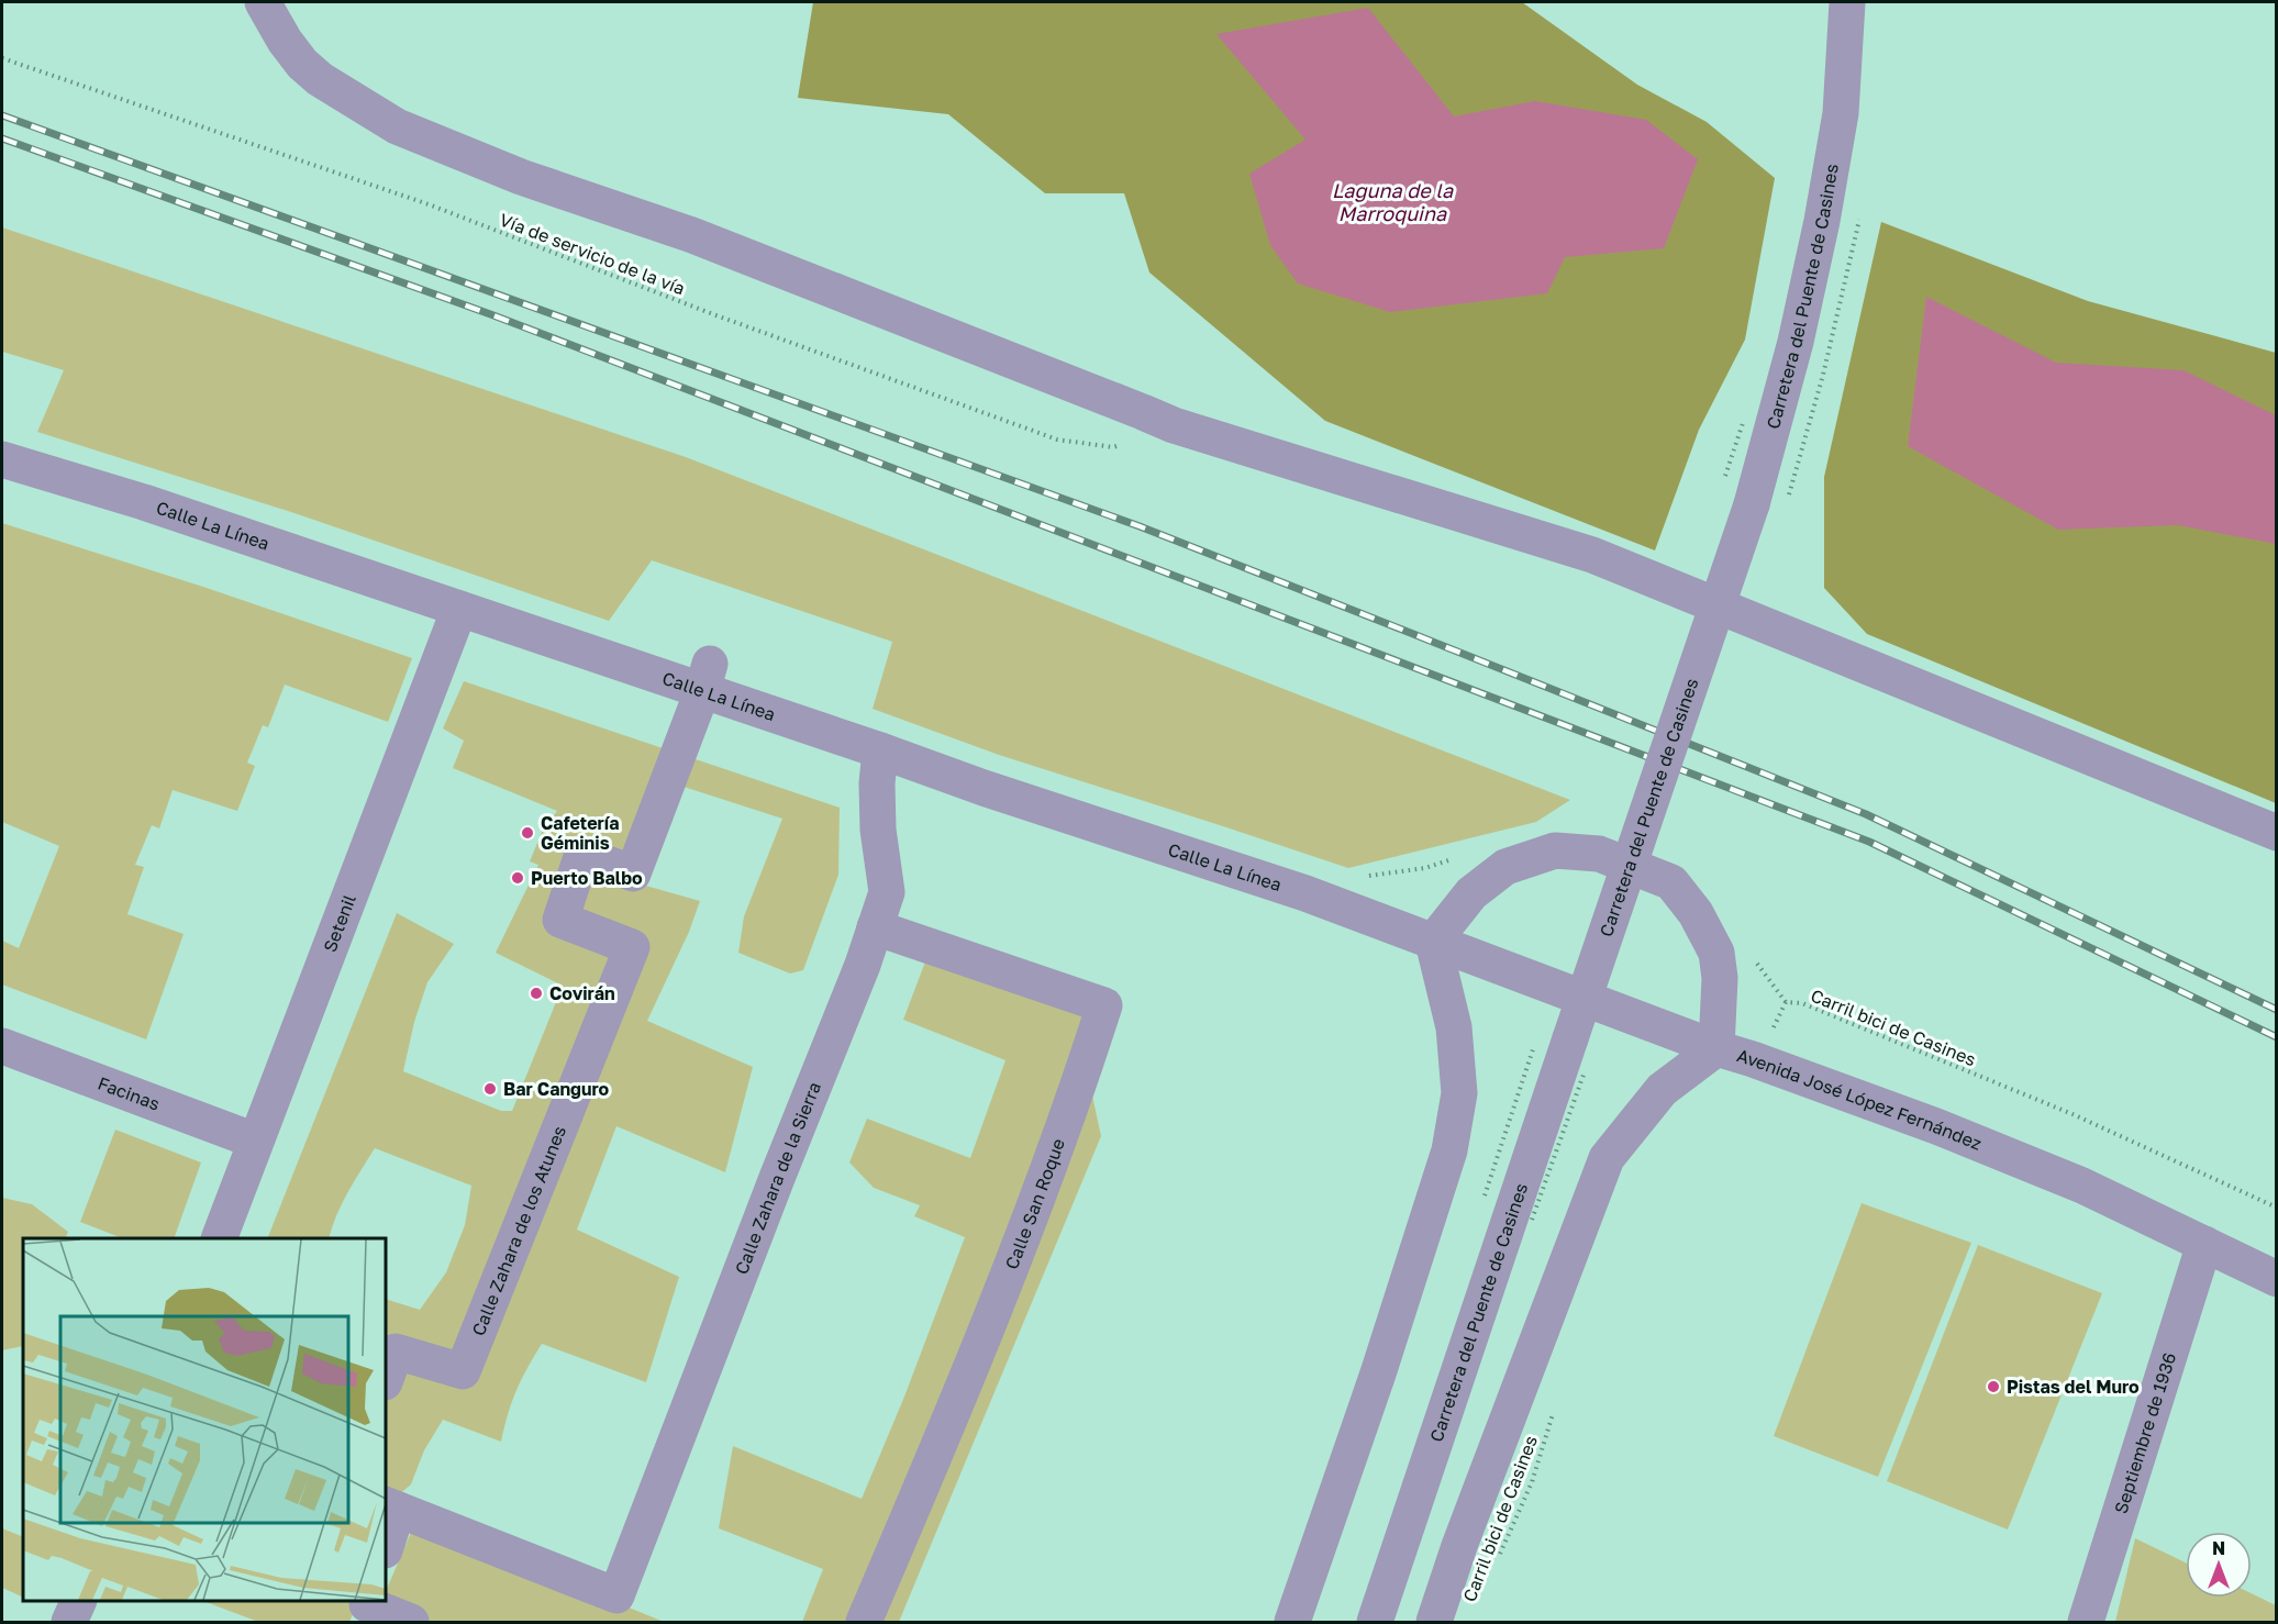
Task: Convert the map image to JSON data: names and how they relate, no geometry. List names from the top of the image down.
{
  "streets": {
    "street": [
      "Carretera del Puente de Casines",
      "Calle La Línea",
      "Setenil",
      "Facinas",
      "Avenida José López Fernández",
      "Calle Zahara de la Sierra",
      "Calle San Roque",
      "Calle Zahara de los Atunes",
      "Septiembre de 1936"
    ],
    "path": ["Vía de servicio de la vía", "Carril bici de Casines"]
  },
  "crossings": [
    ["Calle La Línea", "Setenil"],
    ["Calle La Línea", "Avenida José López Fernández"],
    ["Calle La Línea", "Calle Zahara de la Sierra"],
    ["Calle La Línea", "Calle Zahara de los Atunes"],
    ["Setenil", "Facinas"],
    ["Carril bici de Casines", "Avenida José López Fernández"],
    ["Avenida José López Fernández", "Septiembre de 1936"],
    ["Calle Zahara de la Sierra", "Calle San Roque"]
  ],
  "water": ["Laguna de la Marroquina"],
  "places": [
    "Cafetería Géminis",
    "Puerto Balbo",
    "Covirán",
    "Bar Canguro",
    "Pistas del Muro"
  ],
  "north": "top"
}
